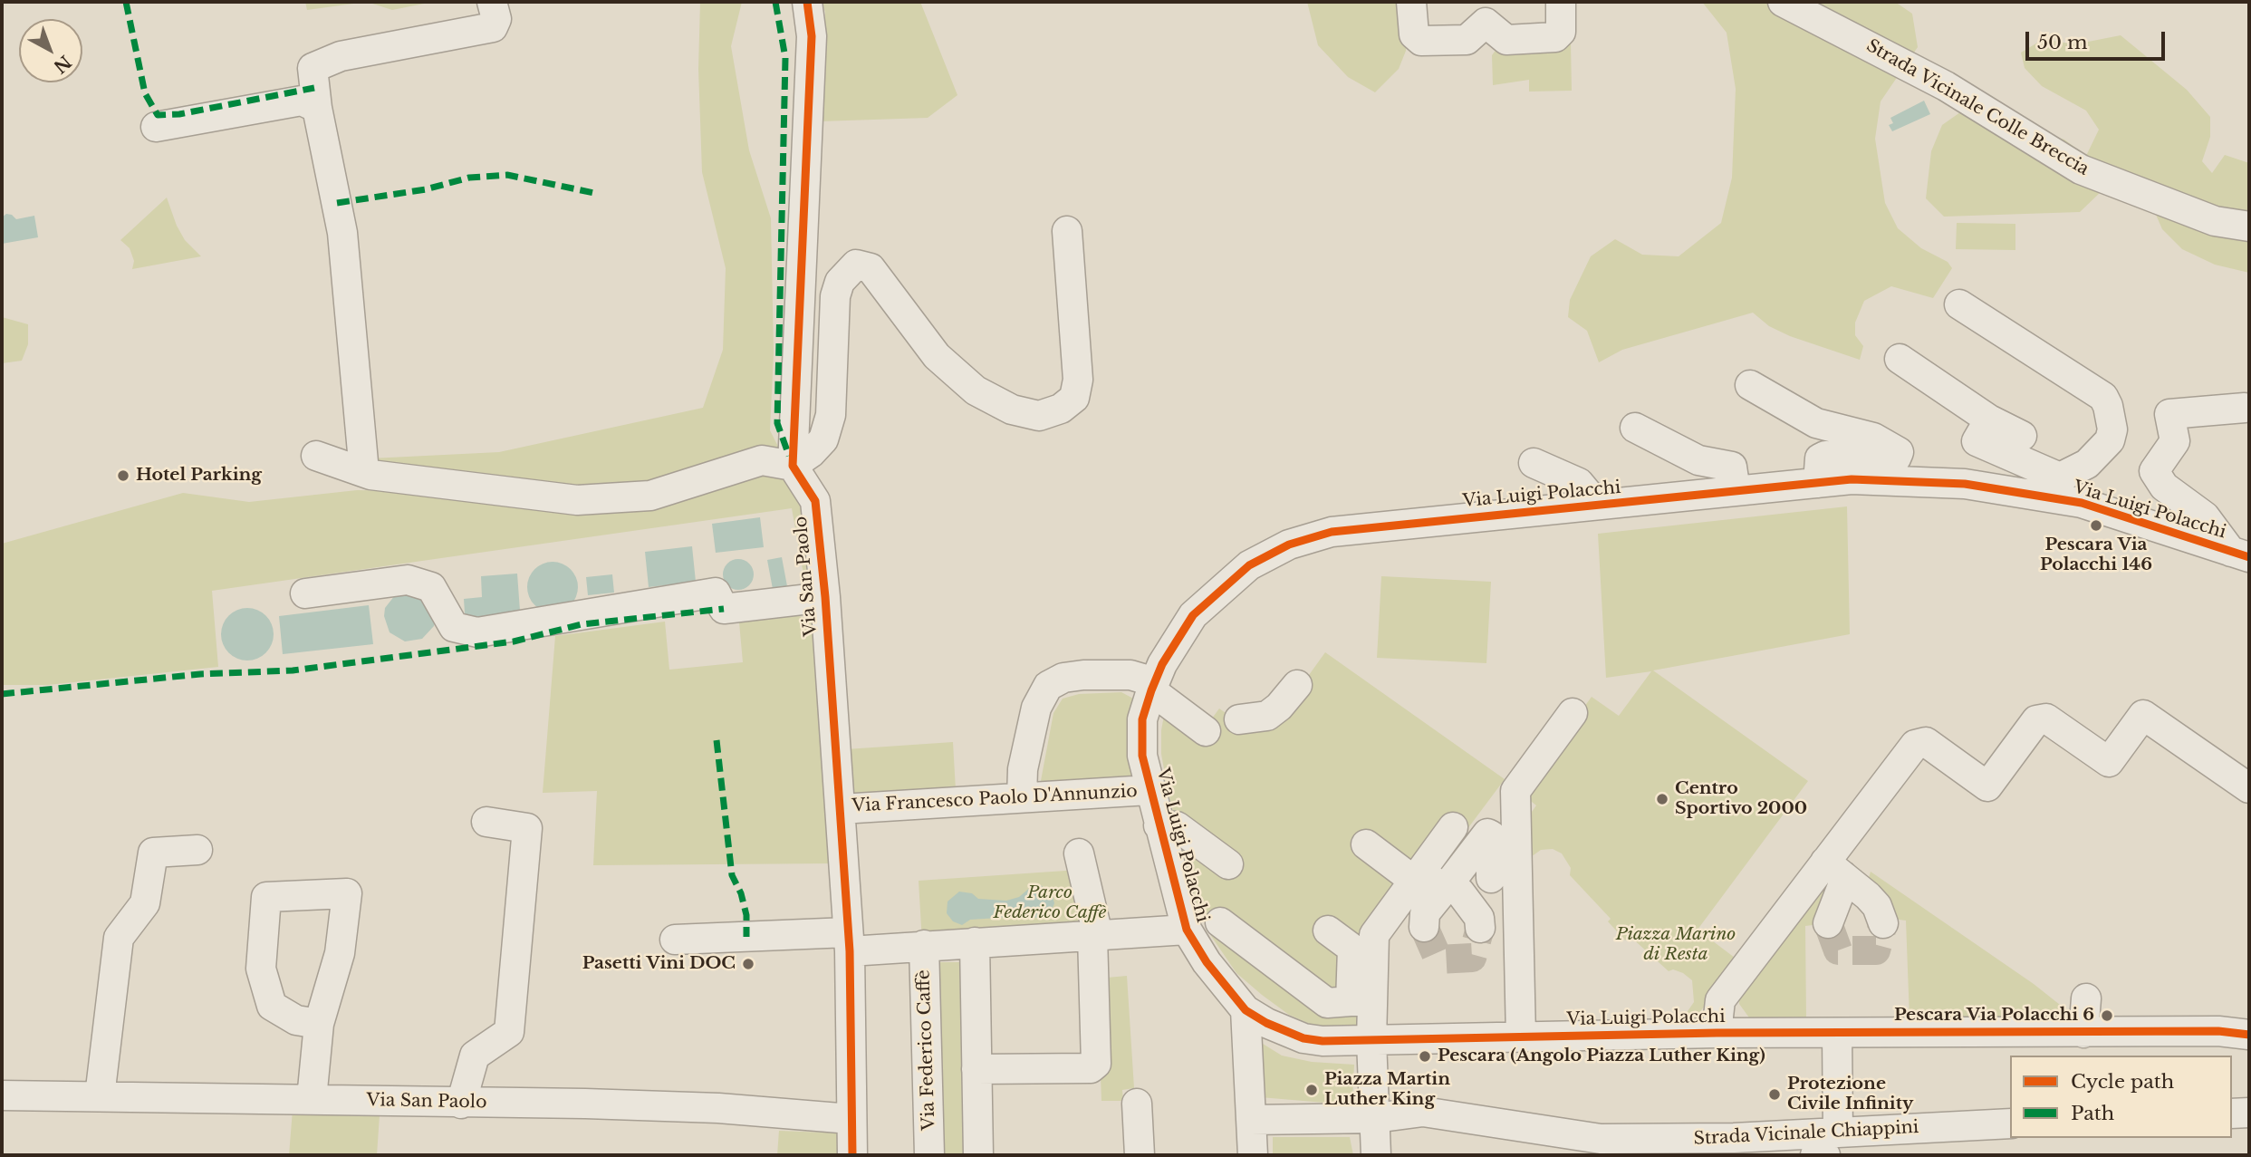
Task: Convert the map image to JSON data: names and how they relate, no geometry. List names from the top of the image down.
{
  "streets": {
    "street": [
      "Strada Vicinale Colle Breccia",
      "Via Luigi Polacchi",
      "Via San Paolo",
      "Via Francesco Paolo D'Annunzio",
      "Via Federico Caffè",
      "Strada Vicinale Chiappini"
    ]
  },
  "crossings": [
    ["Via Luigi Polacchi", "Via Francesco Paolo D'Annunzio"],
    ["Via Luigi Polacchi", "Via Federico Caffè"],
    ["Via San Paolo", "Via Francesco Paolo D'Annunzio"],
    ["Via San Paolo", "Via Federico Caffè"]
  ],
  "parks": ["Parco Federico Caffè", "Piazza Marino di Resta"],
  "places": [
    "Hotel Parking",
    "Pescara Via Polacchi 146",
    "Centro Sportivo 2000",
    "Pasetti Vini DOC",
    "Pescara Via Polacchi 6",
    "Pescara (Angolo Piazza Luther King)",
    "Piazza Martin Luther King",
    "Protezione Civile Infinity"
  ],
  "legend": ["Cycle path", "Path"],
  "scale_bar": "50 m",
  "north": "bottom right"
}
